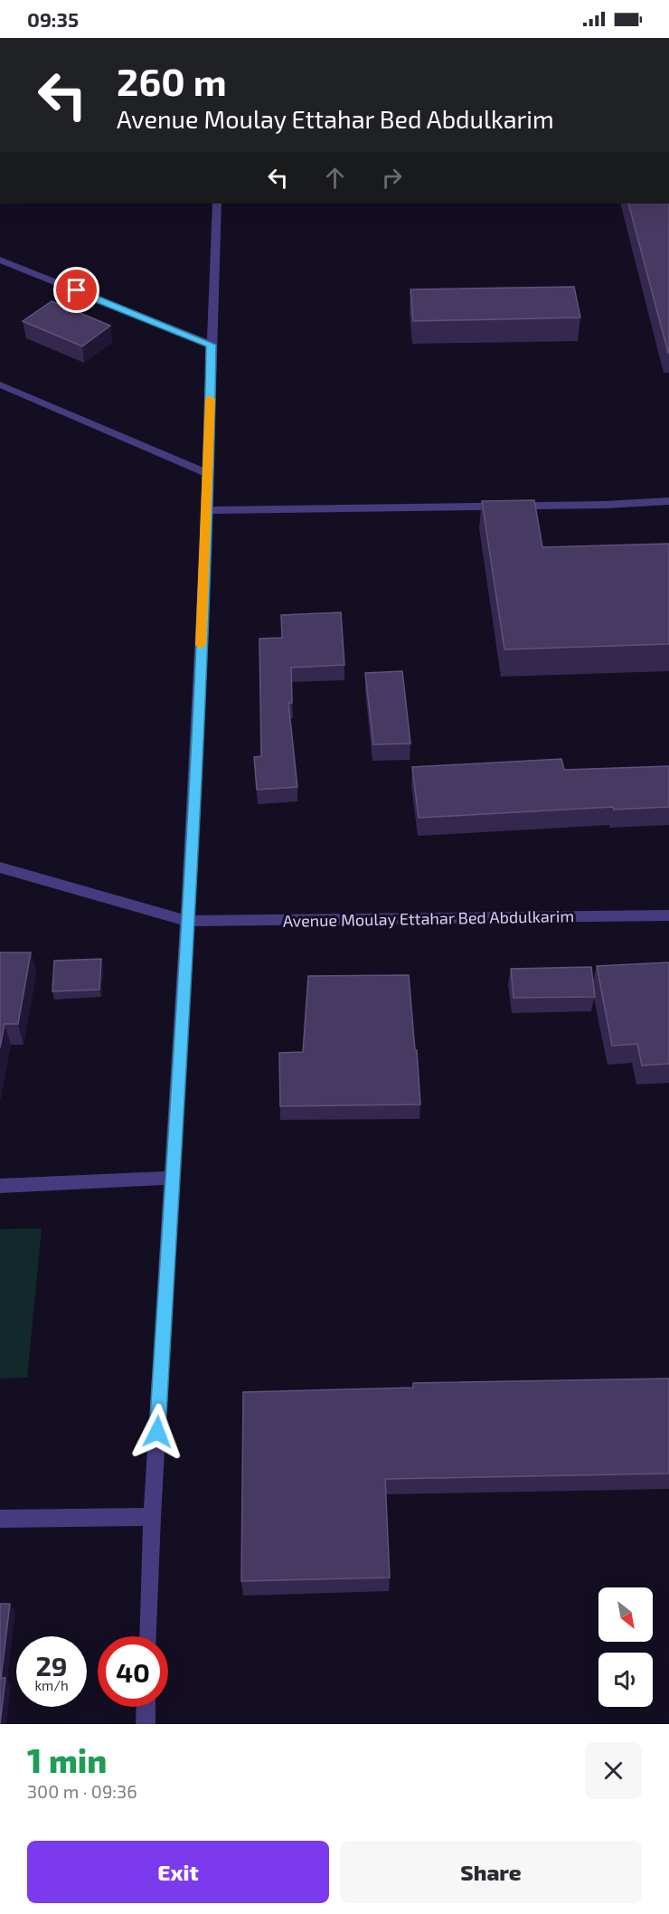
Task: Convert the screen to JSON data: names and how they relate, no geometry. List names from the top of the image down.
{
  "streets": {
    "street": ["Avenue Moulay Ettahar Bed Abdulkarim"]
  },
  "north": "bottom right",
  "page": {
    "status": "09:35",
    "turn": ["260 m", "Avenue Moulay Ettahar Bed Abdulkarim"],
    "speed": "29 km/h",
    "limit": "40",
    "heading": ["1 min", "300 m · 09:36"],
    "buttons": ["Exit", "Share"]
  }
}
